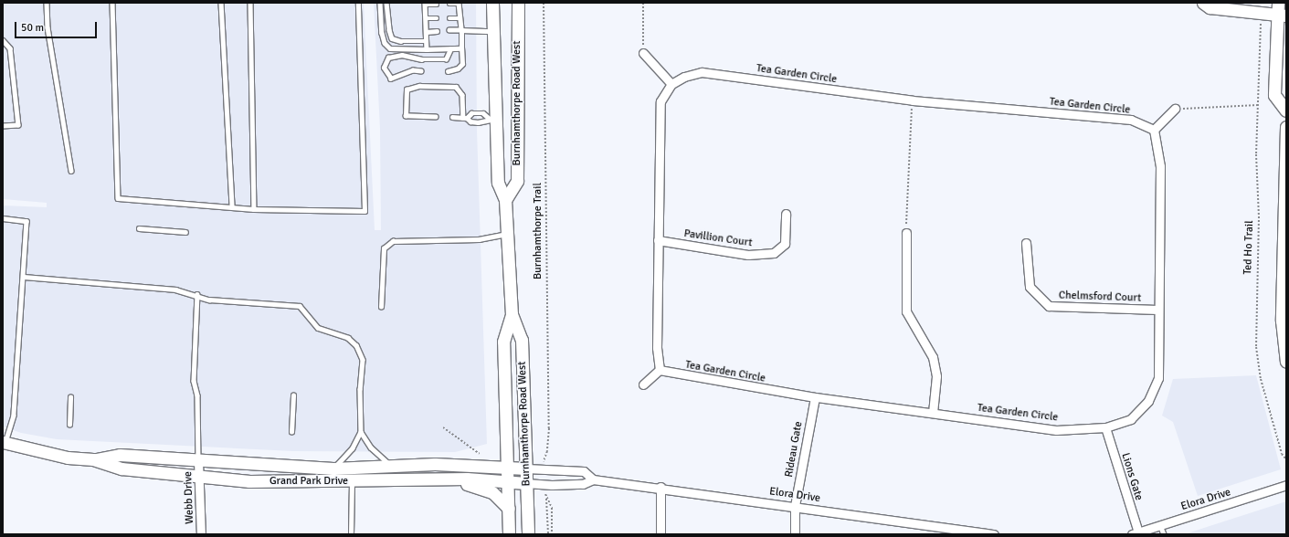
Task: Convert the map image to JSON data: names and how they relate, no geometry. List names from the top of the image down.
{
  "streets": {
    "street": [
      "Tea Garden Circle",
      "Burnhamthorpe Road West",
      "Pavillion Court",
      "Chelmsford Court",
      "Rideau Gate",
      "Lions Gate",
      "Grand Park Drive",
      "Elora Drive",
      "Webb Drive"
    ],
    "path": ["Burnhamthorpe Trail", "Ted Ho Trail"]
  },
  "crossings": [
    ["Tea Garden Circle", "Chelmsford Court"],
    ["Tea Garden Circle", "Rideau Gate"],
    ["Tea Garden Circle", "Lions Gate"],
    ["Burnhamthorpe Road West", "Grand Park Drive"],
    ["Burnhamthorpe Road West", "Elora Drive"],
    ["Rideau Gate", "Elora Drive"],
    ["Lions Gate", "Elora Drive"],
    ["Grand Park Drive", "Elora Drive"],
    ["Grand Park Drive", "Webb Drive"]
  ],
  "scale_bar": "50 m"
}
